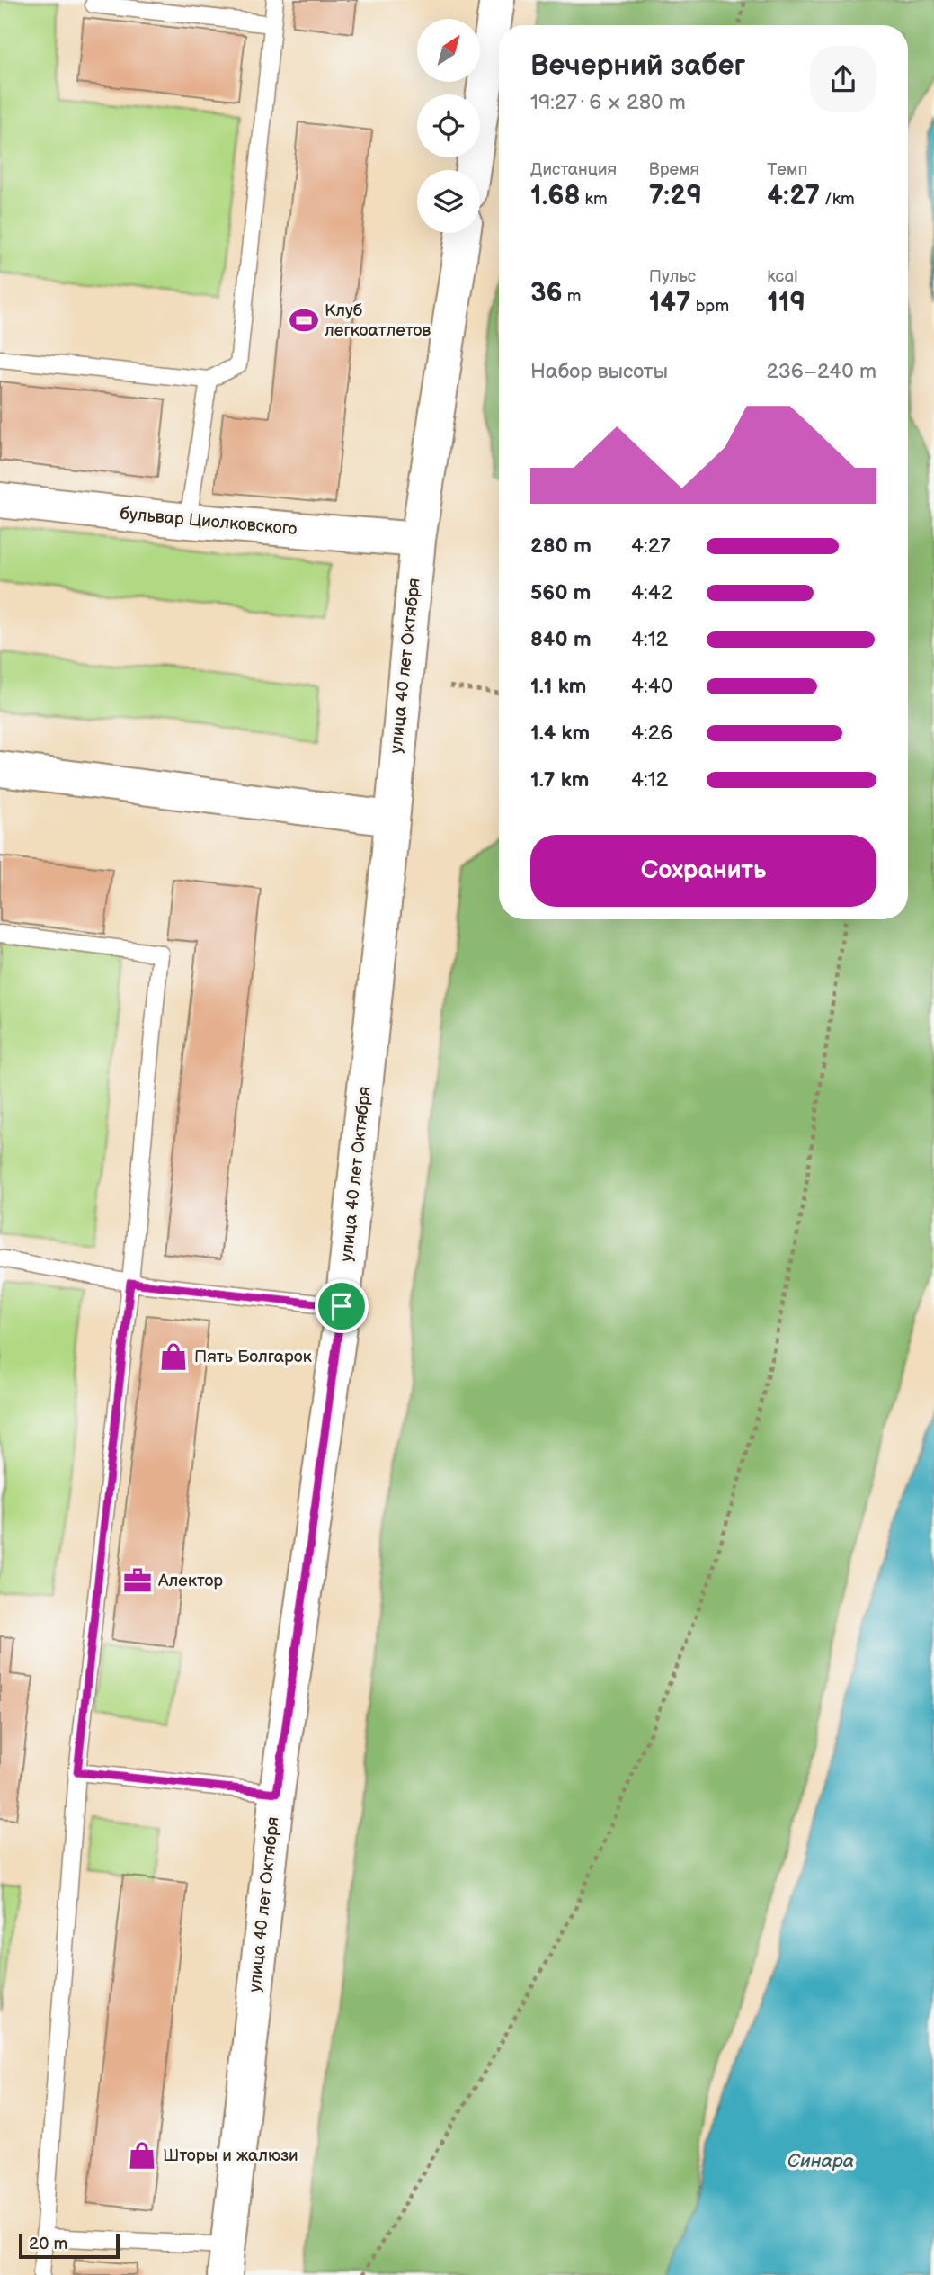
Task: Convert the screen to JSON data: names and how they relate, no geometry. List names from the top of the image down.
{
  "streets": {
    "street": ["бульвар Циолковского", "улица 40 лет Октября"]
  },
  "crossings": [
    ["бульвар Циолковского", "улица 40 лет Октября"]
  ],
  "water": ["Синара"],
  "places": {
    "sports": ["Клуб легкоатлетов"],
    "shop": ["Пять Болгарок", "Шторы и жалюзи"],
    "office": ["Алектор"]
  },
  "scale_bar": "20 m",
  "north": "top right",
  "page": {
    "heading": ["Вечерний забег", "19:27 · 6 × 280 m"],
    "stats": [
      ["Дистанция", "1.68 km"],
      ["Время", "7:29"],
      ["Темп", "4:27 /km"],
      ["36 m"],
      ["Пульс", "147 bpm"],
      ["kcal", "119"]
    ],
    "chart": ["Набор высоты", "236–240 m"],
    "list": [
      {
        "name": "280 m",
        "note": "4:27"
      },
      {
        "name": "560 m",
        "note": "4:42"
      },
      {
        "name": "840 m",
        "note": "4:12"
      },
      {
        "name": "1.1 km",
        "note": "4:40"
      },
      {
        "name": "1.4 km",
        "note": "4:26"
      },
      {
        "name": "1.7 km",
        "note": "4:12"
      }
    ],
    "buttons": "Сохранить",
    "scale": "20 m"
  }
}
